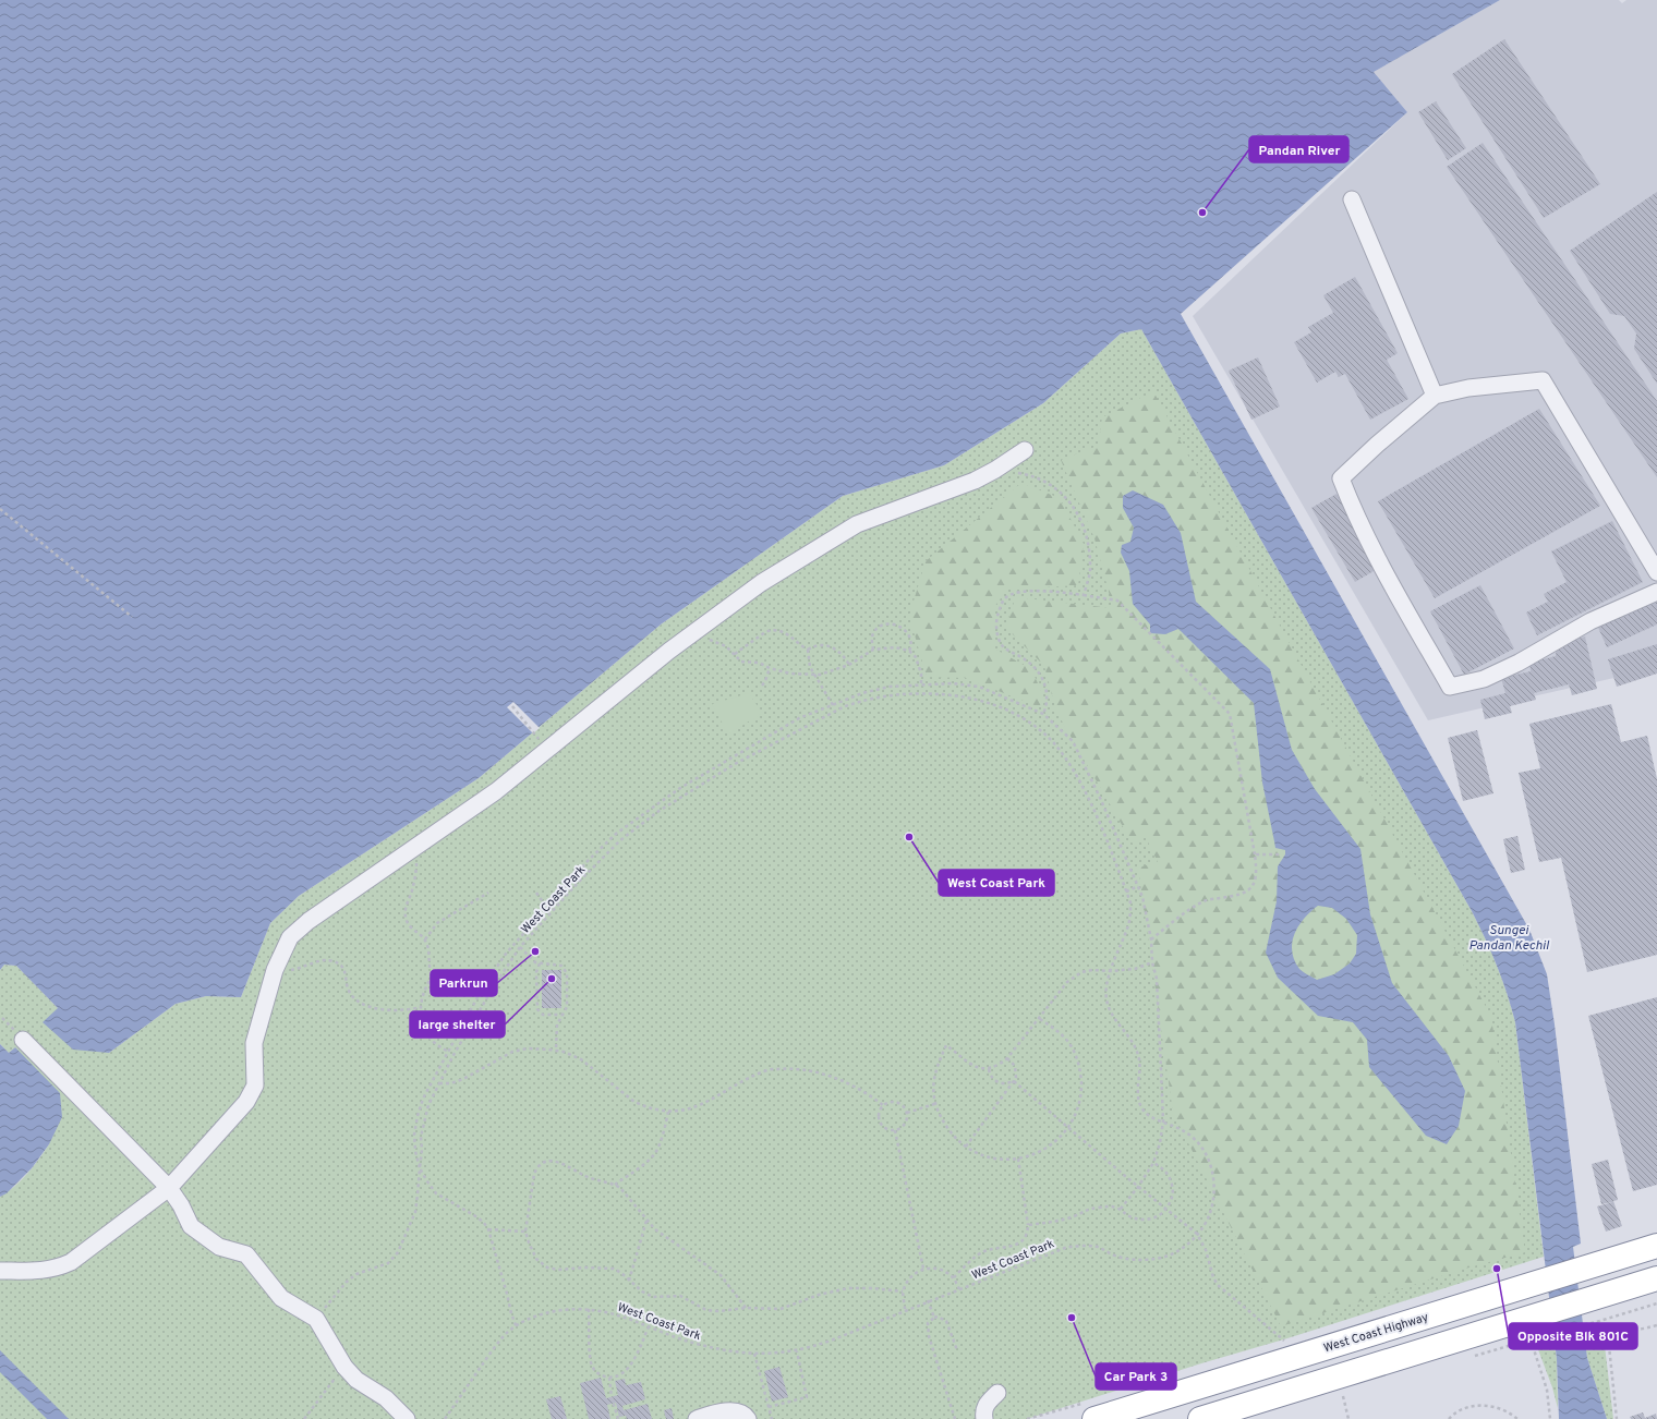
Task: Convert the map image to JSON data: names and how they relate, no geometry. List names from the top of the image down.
{
  "streets": {
    "highway": ["West Coast Highway"],
    "path": ["West Coast Park"]
  },
  "water": ["Sungei Pandan Kechil"],
  "places": [
    "Pandan River",
    "West Coast Park",
    "Parkrun",
    "large shelter",
    "Opposite Blk 801C",
    "Car Park 3"
  ]
}
